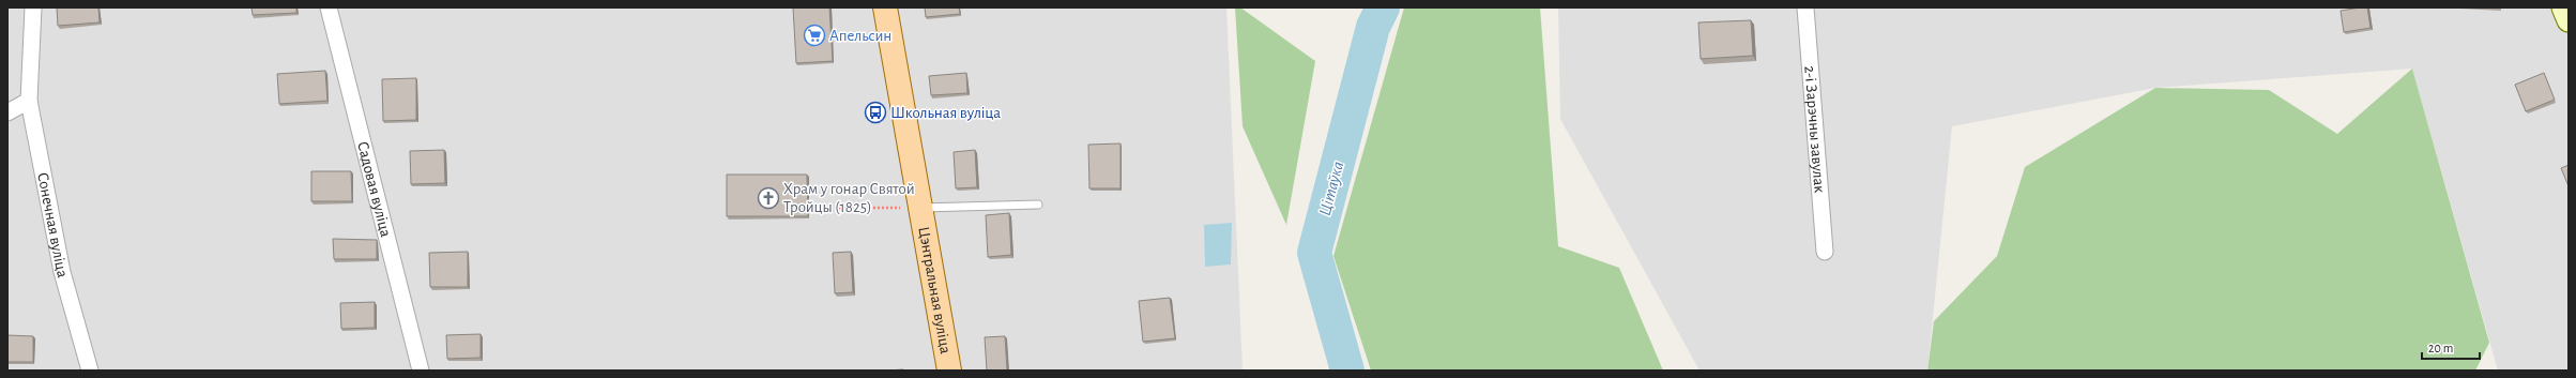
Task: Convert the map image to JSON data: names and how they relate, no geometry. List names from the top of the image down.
{
  "streets": {
    "main road": ["Цэнтральная вуліца"],
    "street": ["2-і Зарэчны завулак", "Садовая вуліца", "Сонечная вуліца"]
  },
  "water": ["Цітаўка"],
  "places": {
    "supermarket": ["Апельсин"],
    "bus stop": ["Школьная вуліца"],
    "church": ["Храм у гонар Святой Тройцы (1825)"]
  },
  "scale_bar": "20 m"
}
